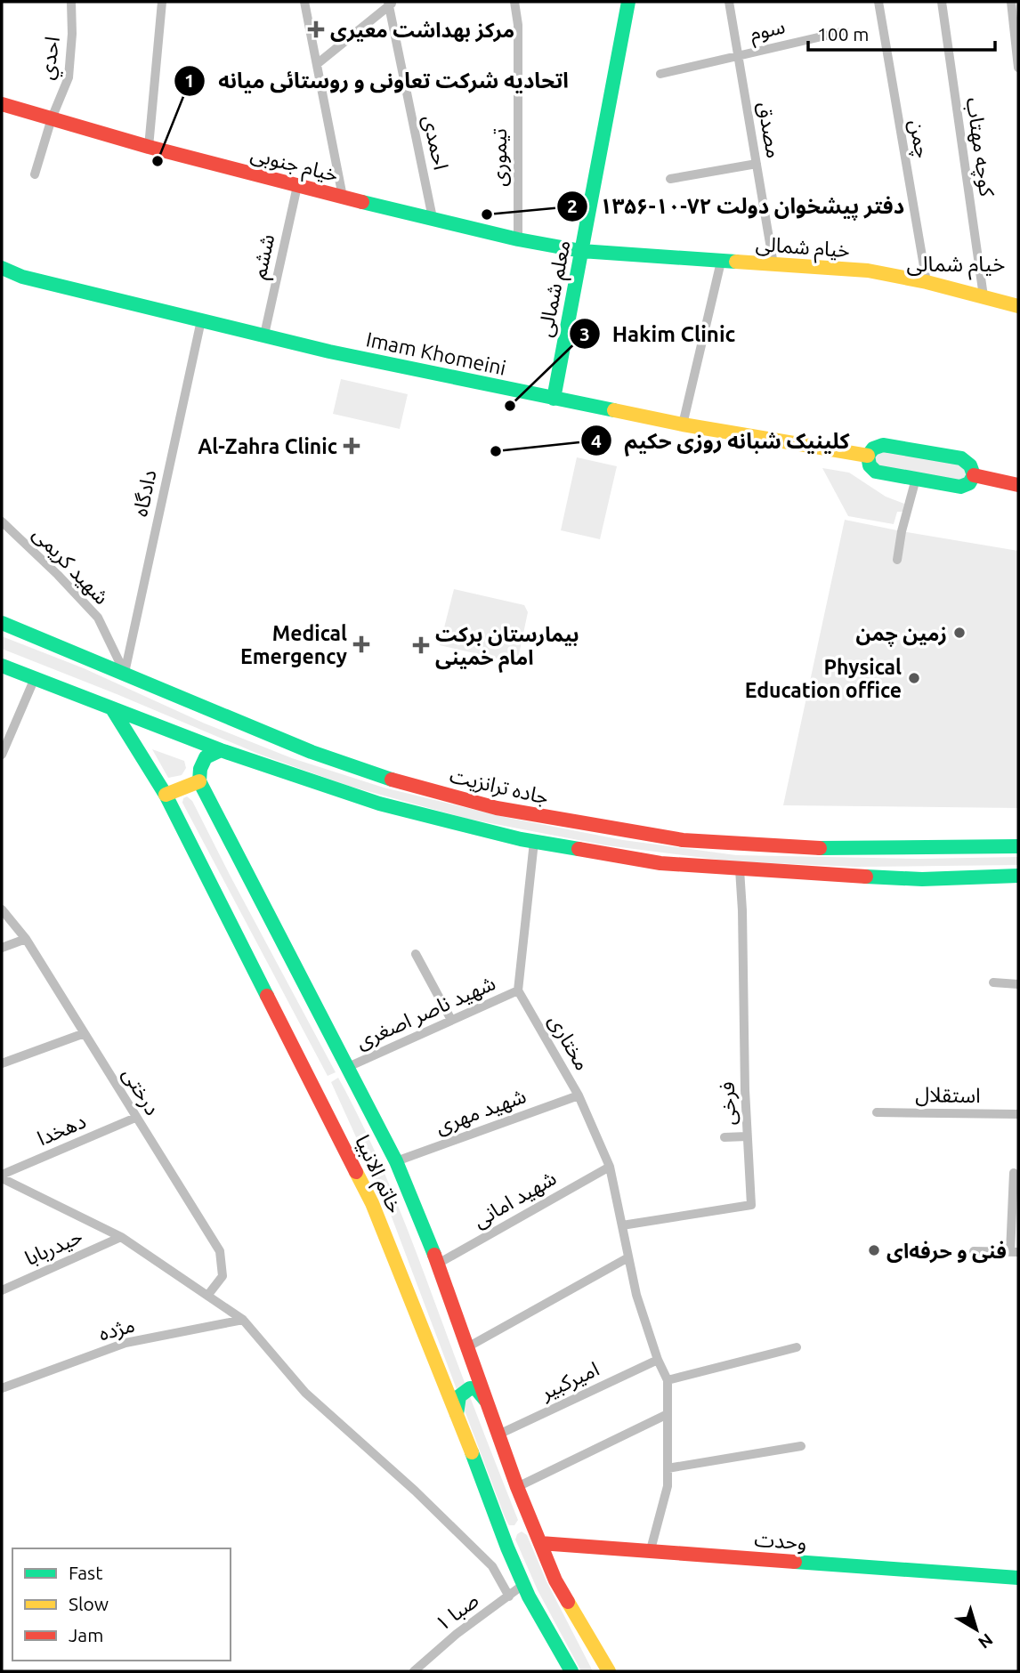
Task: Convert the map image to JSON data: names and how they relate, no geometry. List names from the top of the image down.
{
  "streets": {
    "main road": [
      "خیام جنوبی",
      "خیام شمالی",
      "معلم شمالی",
      "Imam Khomeini",
      "جاده ترانزیت",
      "خاتم الانبیا",
      "وحدت"
    ],
    "street": [
      "سوم",
      "احدي",
      "مصدق",
      "چمن",
      "احمدی",
      "کوچه مهتاب",
      "تیموری",
      "ششم",
      "دادگاه",
      "شهید کریمی",
      "شهید ناصر اصغری",
      "مختاری",
      "درختی",
      "استقلال",
      "فرخی",
      "شهید مهری",
      "دهخدا",
      "شهید امانی",
      "حیدربابا",
      "مژده",
      "امیرکبیر",
      "صبا ۱"
    ]
  },
  "crossings": [
    ["سوم", "مصدق"],
    ["احدي", "خیام جنوبی"],
    ["مصدق", "خیام شمالی"],
    ["چمن", "خیام شمالی"],
    ["احمدی", "خیام جنوبی"],
    ["کوچه مهتاب", "خیام شمالی"],
    ["تیموری", "خیام جنوبی"],
    ["خیام جنوبی", "خیام شمالی"],
    ["خیام جنوبی", "ششم"],
    ["خیام جنوبی", "معلم شمالی"],
    ["خیام شمالی", "معلم شمالی"],
    ["ششم", "Imam Khomeini"],
    ["معلم شمالی", "Imam Khomeini"],
    ["Imam Khomeini", "دادگاه"],
    ["دادگاه", "شهید کریمی"],
    ["دادگاه", "جاده ترانزیت"],
    ["شهید کریمی", "جاده ترانزیت"],
    ["شهید ناصر اصغری", "مختاری"],
    ["شهید ناصر اصغری", "خاتم الانبیا"],
    ["مختاری", "فرخی"],
    ["مختاری", "شهید مهری"],
    ["مختاری", "شهید امانی"],
    ["مختاری", "امیرکبیر"],
    ["مختاری", "وحدت"],
    ["درختی", "دهخدا"],
    ["شهید مهری", "خاتم الانبیا"],
    ["خاتم الانبیا", "شهید امانی"],
    ["خاتم الانبیا", "امیرکبیر"],
    ["خاتم الانبیا", "وحدت"],
    ["خاتم الانبیا", "صبا ۱"]
  ],
  "districts": ["خیام شمالی"],
  "places": {
    "health": [
      "مرکز بهداشت معیری",
      "Al-Zahra Clinic",
      "Medical Emergency",
      "بیمارستان برکت امام خمینی"
    ],
    "other": [
      "اتحادیه شرکت تعاونی و روستائی میانه",
      "دفتر پیشخوان دولت ۷۲-۱۰-۱۳۵۶",
      "Hakim Clinic",
      "کلینیک شبانه روزی حکیم",
      "زمین چمن",
      "Physical Education office",
      "فنی و حرفه‌ای"
    ]
  },
  "legend": ["Fast", "Slow", "Jam"],
  "scale_bar": "100 m",
  "north": "bottom right"
}
